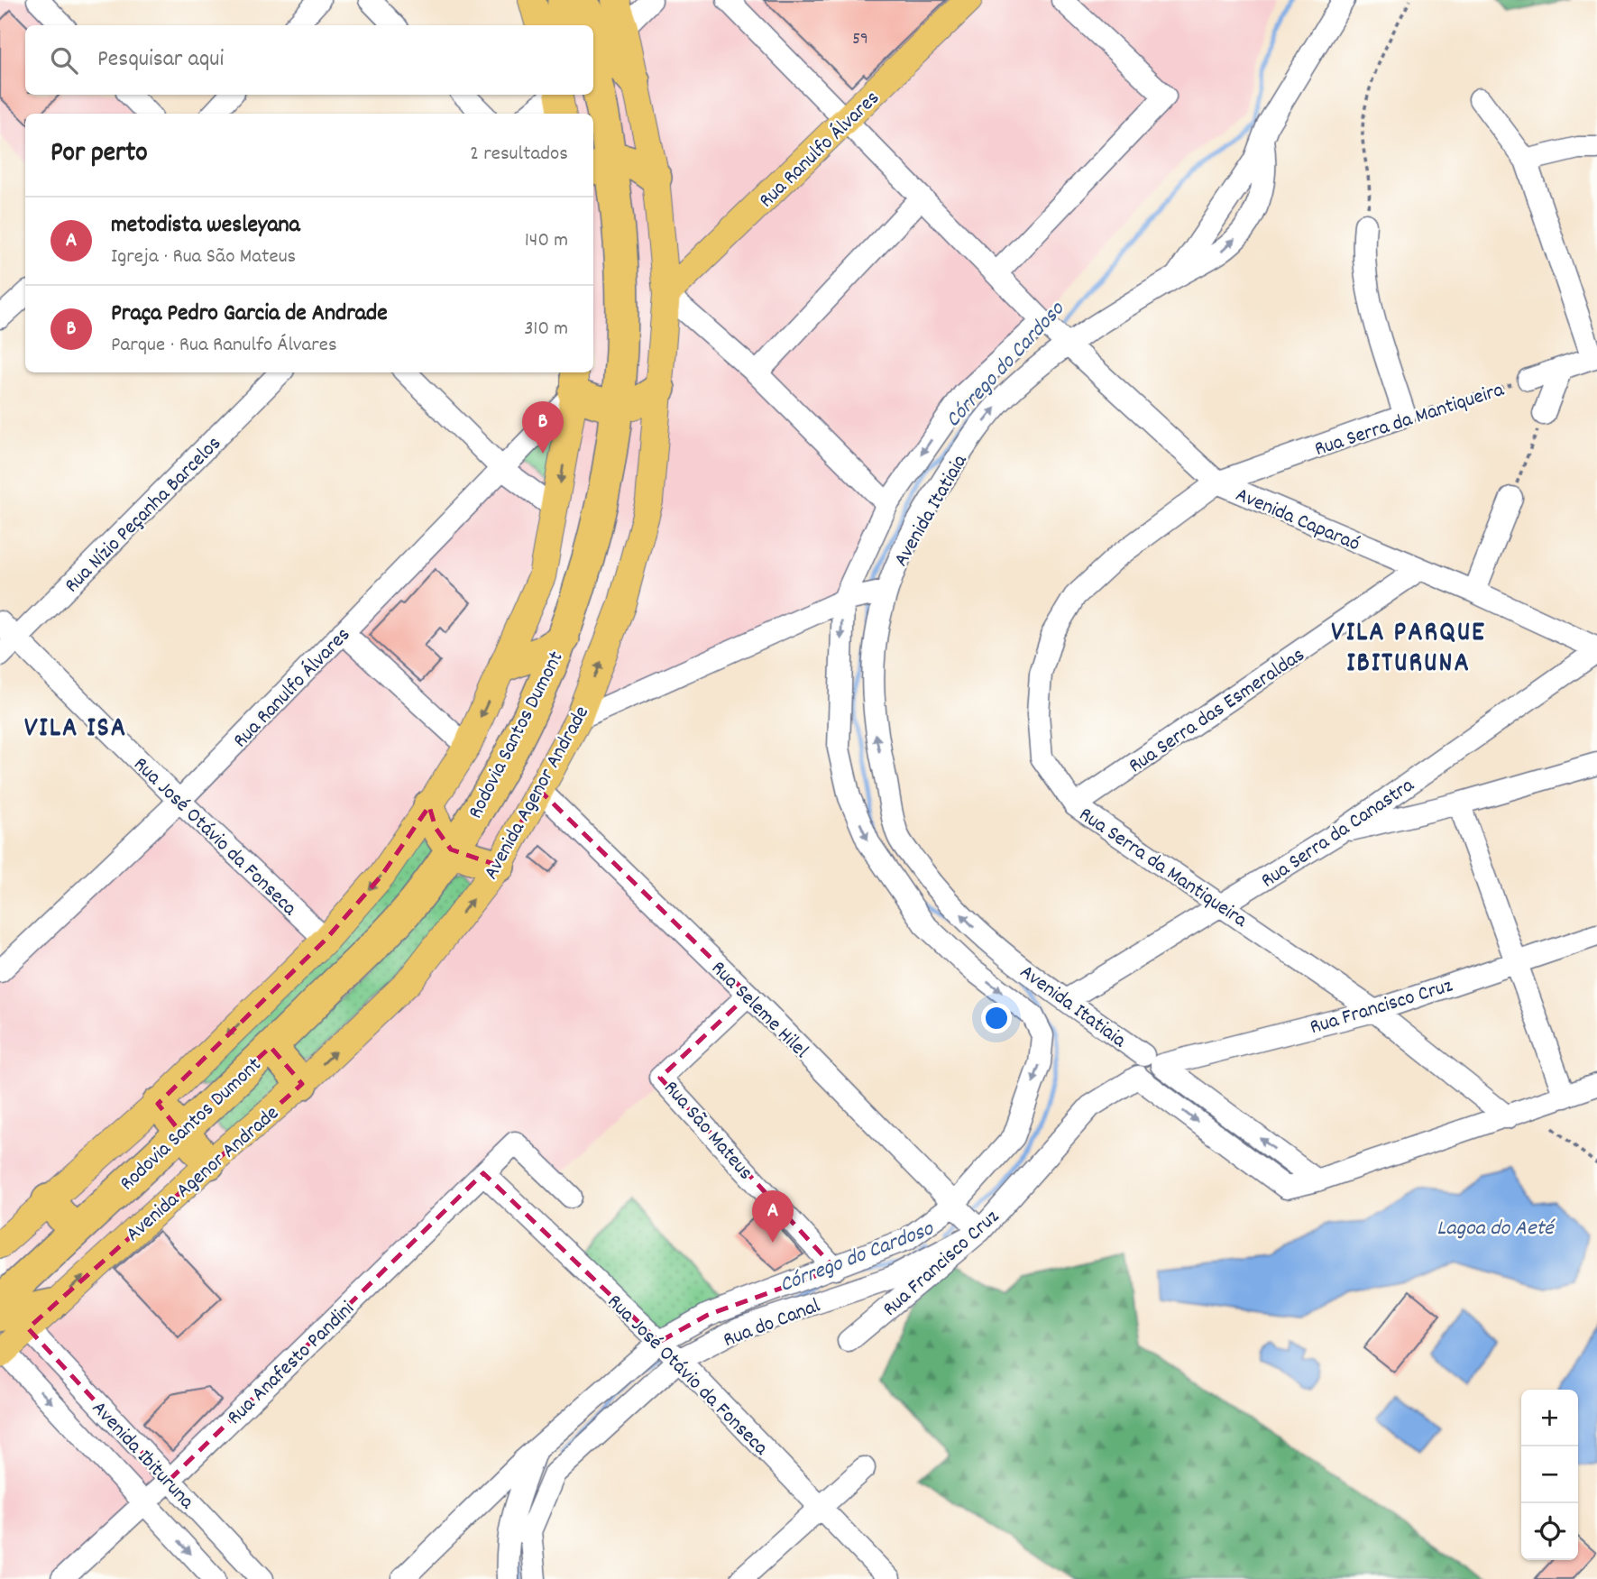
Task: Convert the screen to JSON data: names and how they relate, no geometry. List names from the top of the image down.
{
  "streets": {
    "highway": ["Rodovia Santos Dumont"],
    "main road": ["Rua Ranulfo Álvares", "Avenida Agenor Andrade"],
    "street": [
      "Rua Serra da Mantiqueira",
      "Avenida Itatiaia",
      "Rua Nízio Peçanha Barcelos",
      "Avenida Caparaó",
      "Rua Serra das Esmeraldas",
      "Rua Serra da Canastra",
      "Rua José Otávio da Fonseca",
      "Rua Francisco Cruz",
      "Rua Seleme Hilel",
      "Rua São Mateus",
      "Rua do Canal",
      "Rua Anafesto Pandini",
      "Avenida Ibituruna"
    ]
  },
  "crossings": [
    ["Rua Ranulfo Álvares", "Avenida Caparaó"],
    ["Rua Ranulfo Álvares", "Avenida Agenor Andrade"],
    ["Rua Ranulfo Álvares", "Rua José Otávio da Fonseca"],
    ["Rua Serra da Mantiqueira", "Avenida Caparaó"],
    ["Rua Serra da Mantiqueira", "Rua Serra das Esmeraldas"],
    ["Rua Serra da Mantiqueira", "Rua Serra da Canastra"],
    ["Rua Serra da Mantiqueira", "Rua Francisco Cruz"],
    ["Avenida Itatiaia", "Avenida Caparaó"],
    ["Avenida Itatiaia", "Rua Serra da Canastra"],
    ["Avenida Itatiaia", "Rua Francisco Cruz"],
    ["Avenida Itatiaia", "Rua do Canal"],
    ["Rua Nízio Peçanha Barcelos", "Rua José Otávio da Fonseca"],
    ["Avenida Caparaó", "Rua Serra das Esmeraldas"],
    ["Avenida Caparaó", "Rua Serra da Canastra"],
    ["Avenida Agenor Andrade", "Rua Seleme Hilel"],
    ["Rua José Otávio da Fonseca", "Rua do Canal"],
    ["Rua José Otávio da Fonseca", "Rua Anafesto Pandini"],
    ["Rua Francisco Cruz", "Rua Seleme Hilel"],
    ["Rua Francisco Cruz", "Rua do Canal"],
    ["Rua Seleme Hilel", "Rua São Mateus"],
    ["Rua Seleme Hilel", "Rua do Canal"],
    ["Rua São Mateus", "Rua do Canal"],
    ["Rua Anafesto Pandini", "Avenida Ibituruna"]
  ],
  "districts": ["VILA PARQUE IBITURUNA", "VILA ISA"],
  "water": ["Córrego do Cardoso", "Lagoa do Aeté"],
  "house_numbers": ["59"],
  "page": {
    "search": "Pesquisar aqui",
    "heading": ["Por perto", "2 resultados"],
    "list": [
      {
        "mark": "A",
        "name": "metodista wesleyana",
        "note": "Igreja · Rua São Mateus",
        "value": "140 m"
      },
      {
        "mark": "B",
        "name": "Praça Pedro Garcia de Andrade",
        "note": "Parque · Rua Ranulfo Álvares",
        "value": "310 m"
      }
    ],
    "pins": ["B", "A"],
    "map_buttons": ["+", "−"]
  }
}
